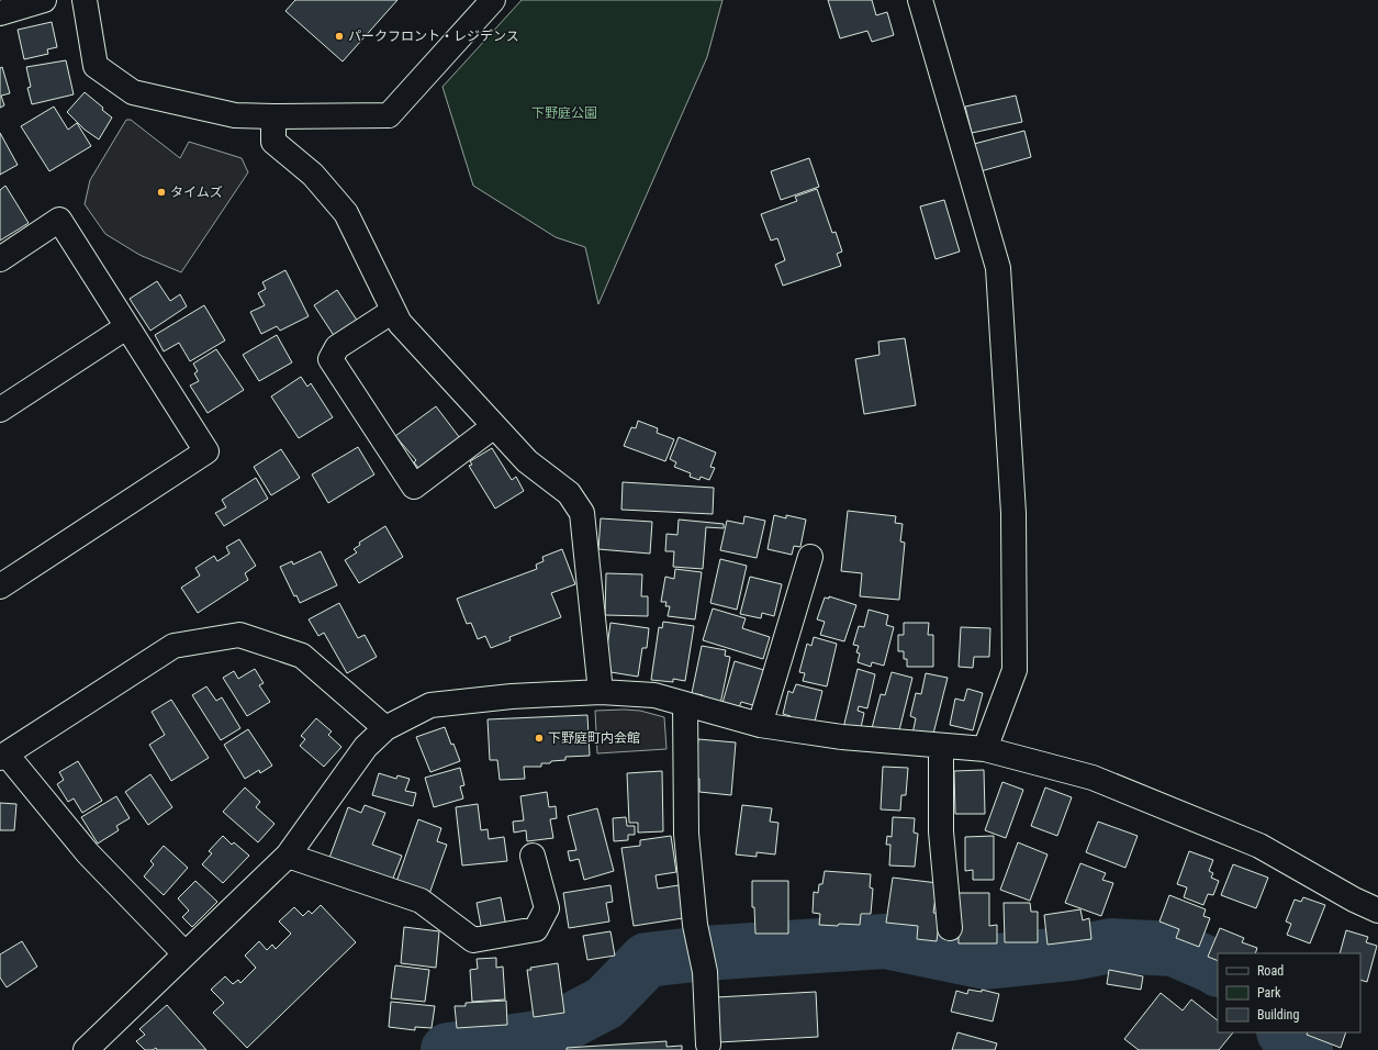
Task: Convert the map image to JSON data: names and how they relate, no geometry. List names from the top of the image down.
{
  "parks": ["下野庭公園"],
  "places": ["パークフロント・レジデンス", "タイムズ", "下野庭町内会館"],
  "legend": ["Road", "Park", "Building"]
}
